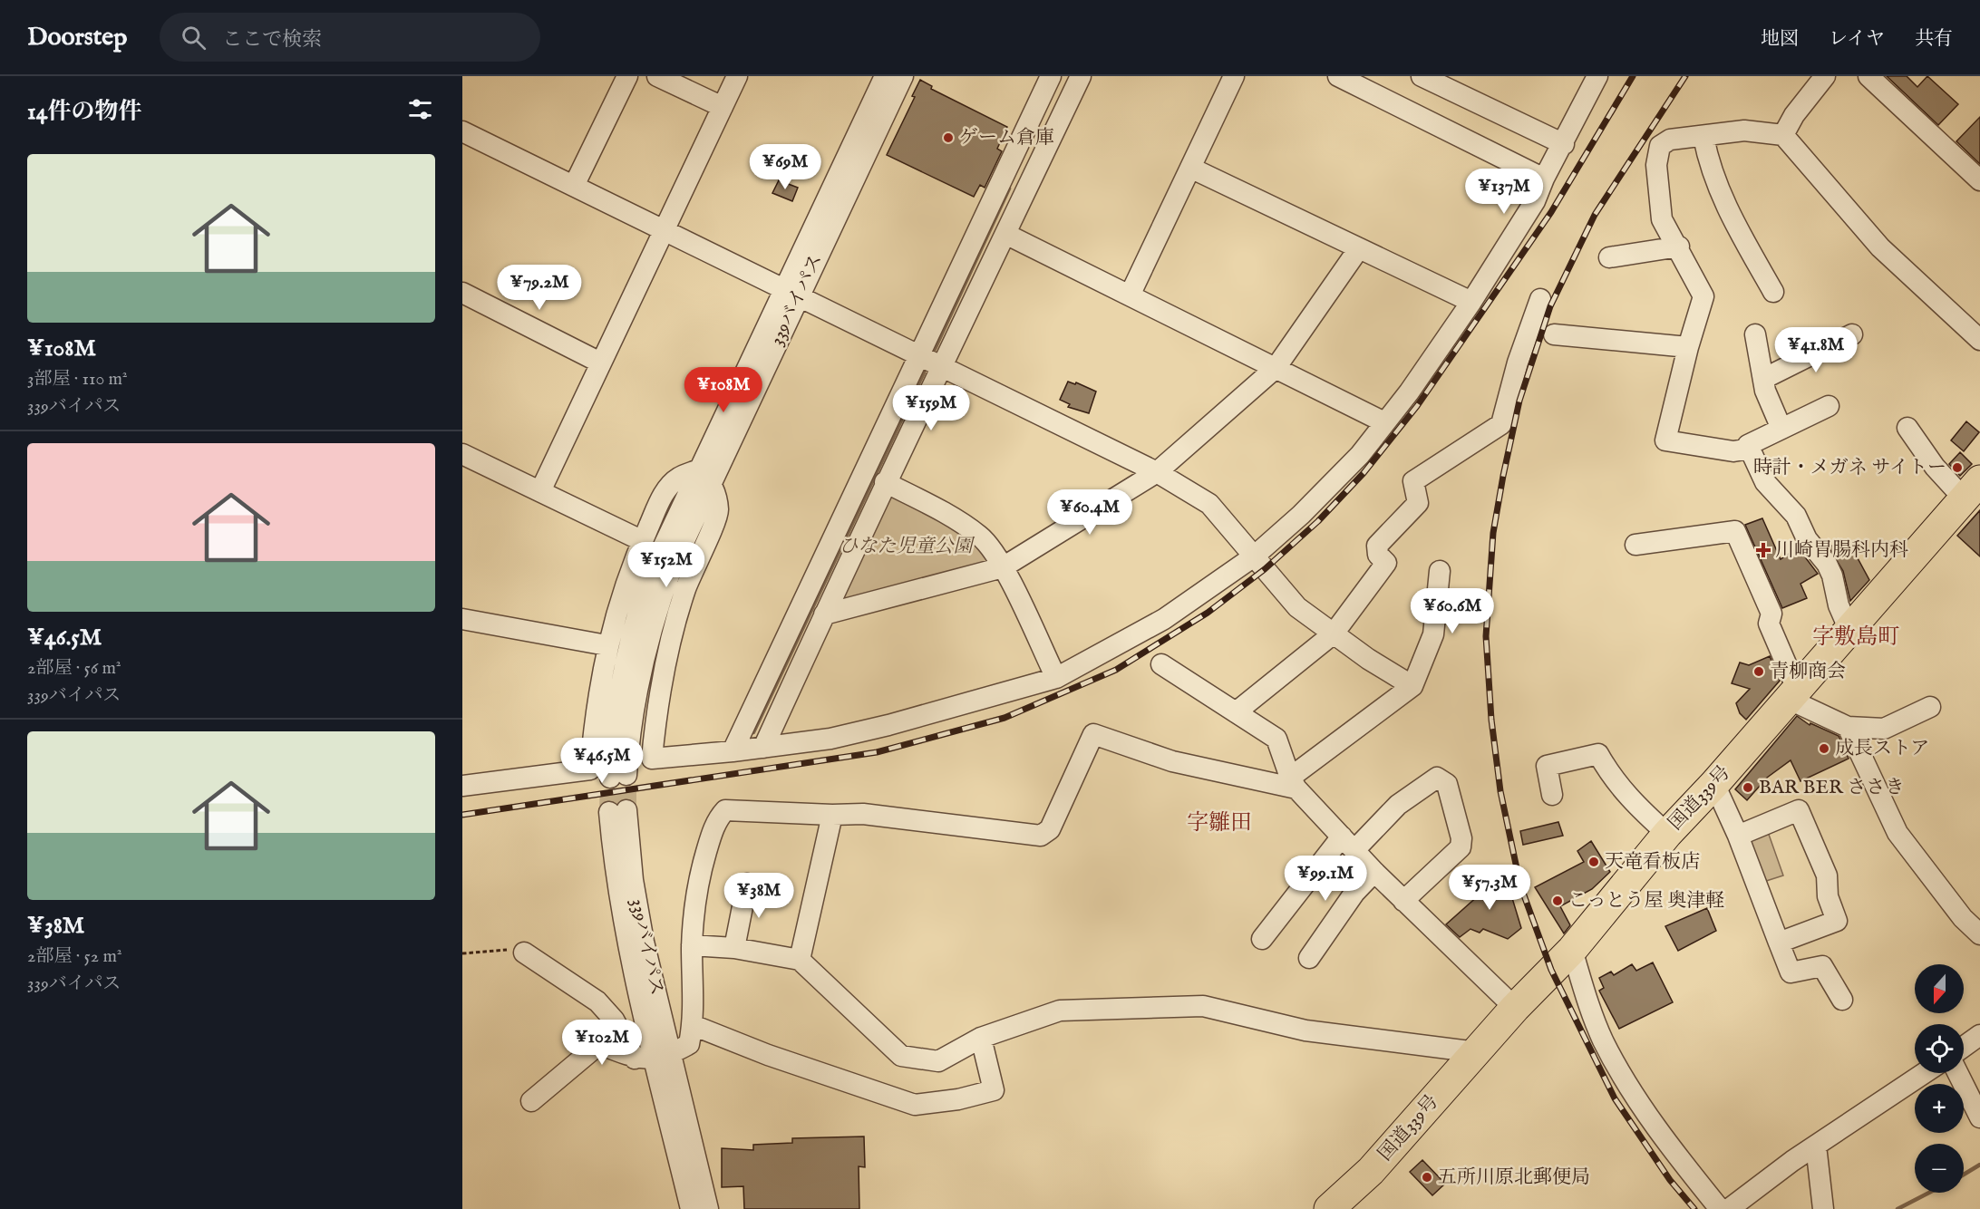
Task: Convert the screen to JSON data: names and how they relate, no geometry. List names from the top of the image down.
{
  "streets": {
    "highway": ["国道339号"],
    "street": ["339バイパス"]
  },
  "districts": ["字敷島町", "字雛田"],
  "parks": ["ひなた児童公園"],
  "places": {
    "other": [
      "ゲーム倉庫",
      "時計・メガネ サイトー",
      "青柳商会",
      "成長ストア",
      "BAR BER ささき",
      "天竜看板店",
      "こっとう屋 奥津軽",
      "五所川原北郵便局"
    ],
    "health": ["川崎胃腸科内科"]
  },
  "north": "bottom",
  "page": {
    "header": "Doorstep",
    "search": "ここで検索",
    "nav": ["地図", "レイヤ", "共有"],
    "heading": "14件の物件",
    "list": [
      {
        "name": "¥108M",
        "note": "3部屋 · 110 m² · 339バイパス"
      },
      {
        "name": "¥46.5M",
        "note": "2部屋 · 56 m² · 339バイパス"
      },
      {
        "name": "¥38M",
        "note": "2部屋 · 52 m² · 339バイパス"
      }
    ],
    "price": [
      "¥69M",
      "¥137M",
      "¥79.2M",
      "¥41.8M",
      "¥108M",
      "¥159M",
      "¥60.4M",
      "¥152M",
      "¥60.6M",
      "¥46.5M",
      "¥99.1M",
      "¥57.3M",
      "¥38M",
      "¥102M"
    ],
    "map_buttons": ["+", "−"]
  }
}
